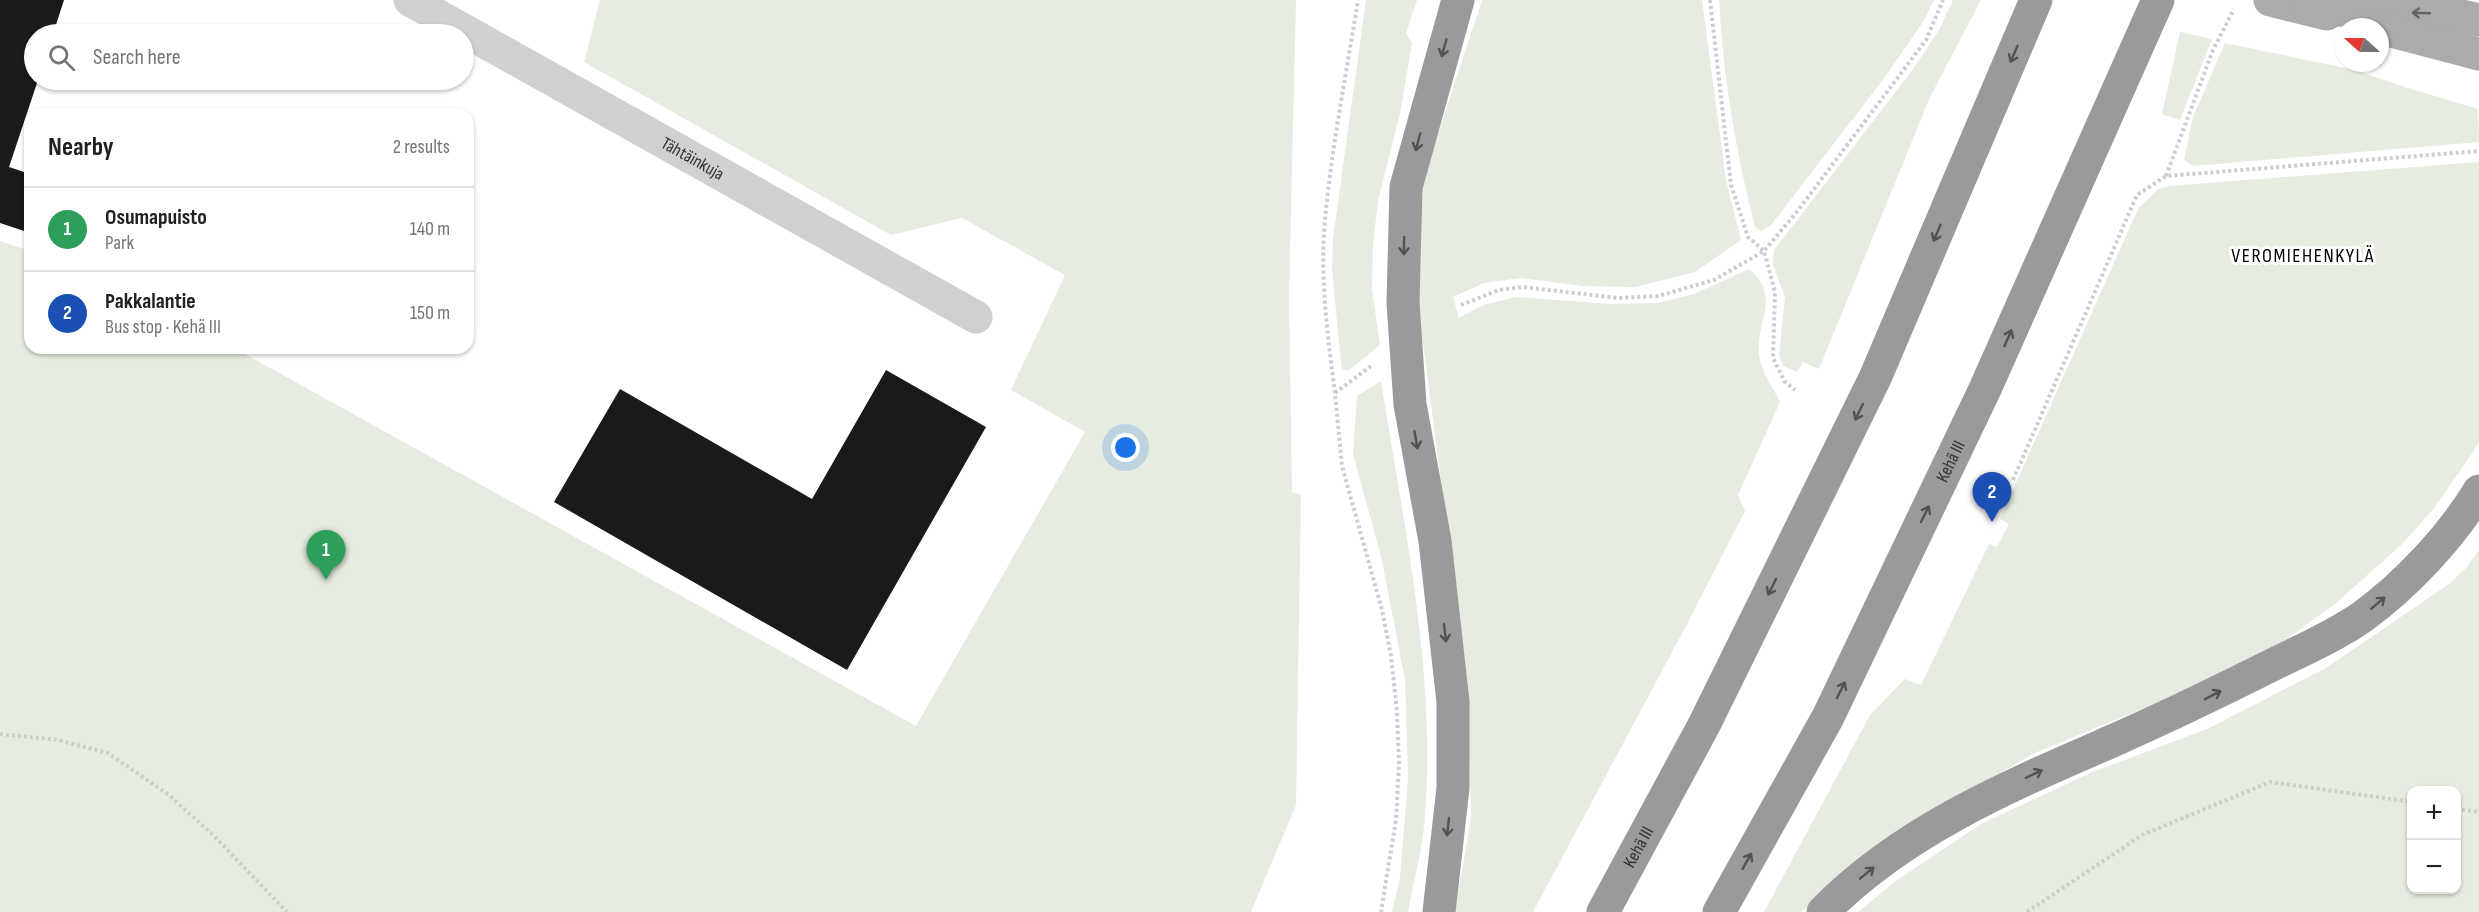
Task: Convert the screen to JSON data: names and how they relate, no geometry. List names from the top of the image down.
{
  "streets": {
    "highway": ["Kehä III"],
    "street": ["Tähtäinkuja"]
  },
  "districts": ["VEROMIEHENKYLÄ"],
  "north": "left",
  "page": {
    "search": "Search here",
    "heading": ["Nearby", "2 results"],
    "list": [
      {
        "mark": "1",
        "name": "Osumapuisto",
        "note": "Park",
        "value": "140 m"
      },
      {
        "mark": "2",
        "name": "Pakkalantie",
        "note": "Bus stop · Kehä III",
        "value": "150 m"
      }
    ],
    "pins": ["2", "1"],
    "map_buttons": ["+", "−"]
  }
}
